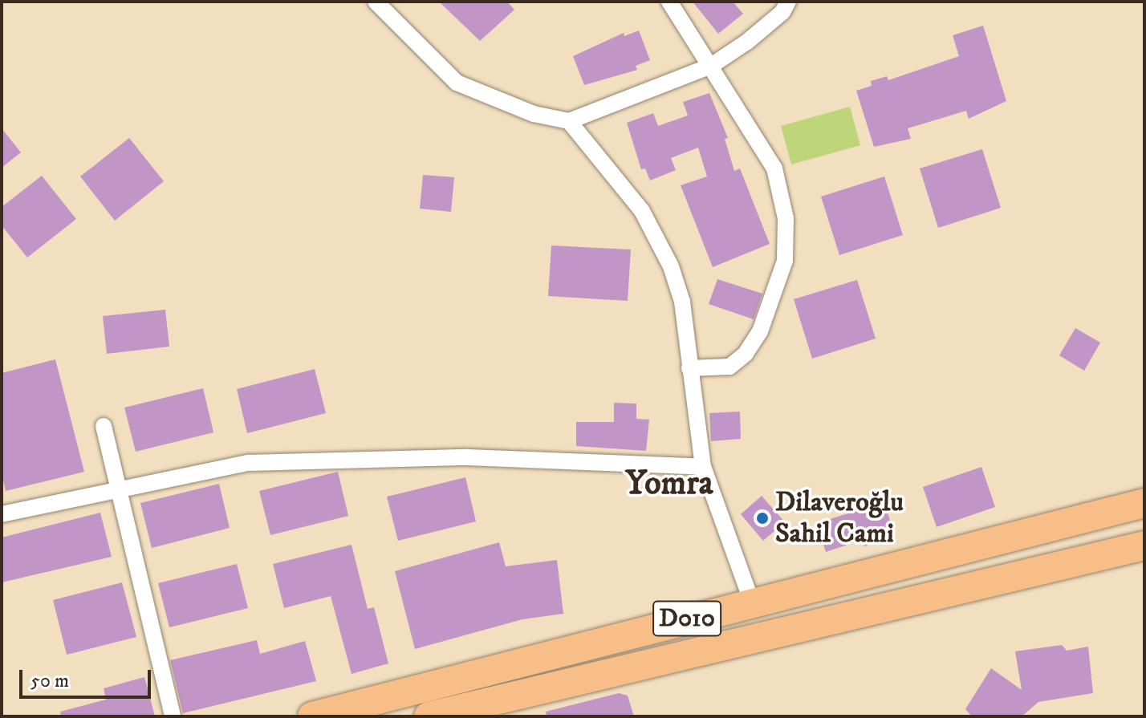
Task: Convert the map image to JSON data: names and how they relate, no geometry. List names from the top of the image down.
{
  "streets": {
    "highway": ["D010"]
  },
  "districts": ["Yomra"],
  "places": ["Dilaveroğlu Sahil Cami"],
  "scale_bar": "50 m"
}
